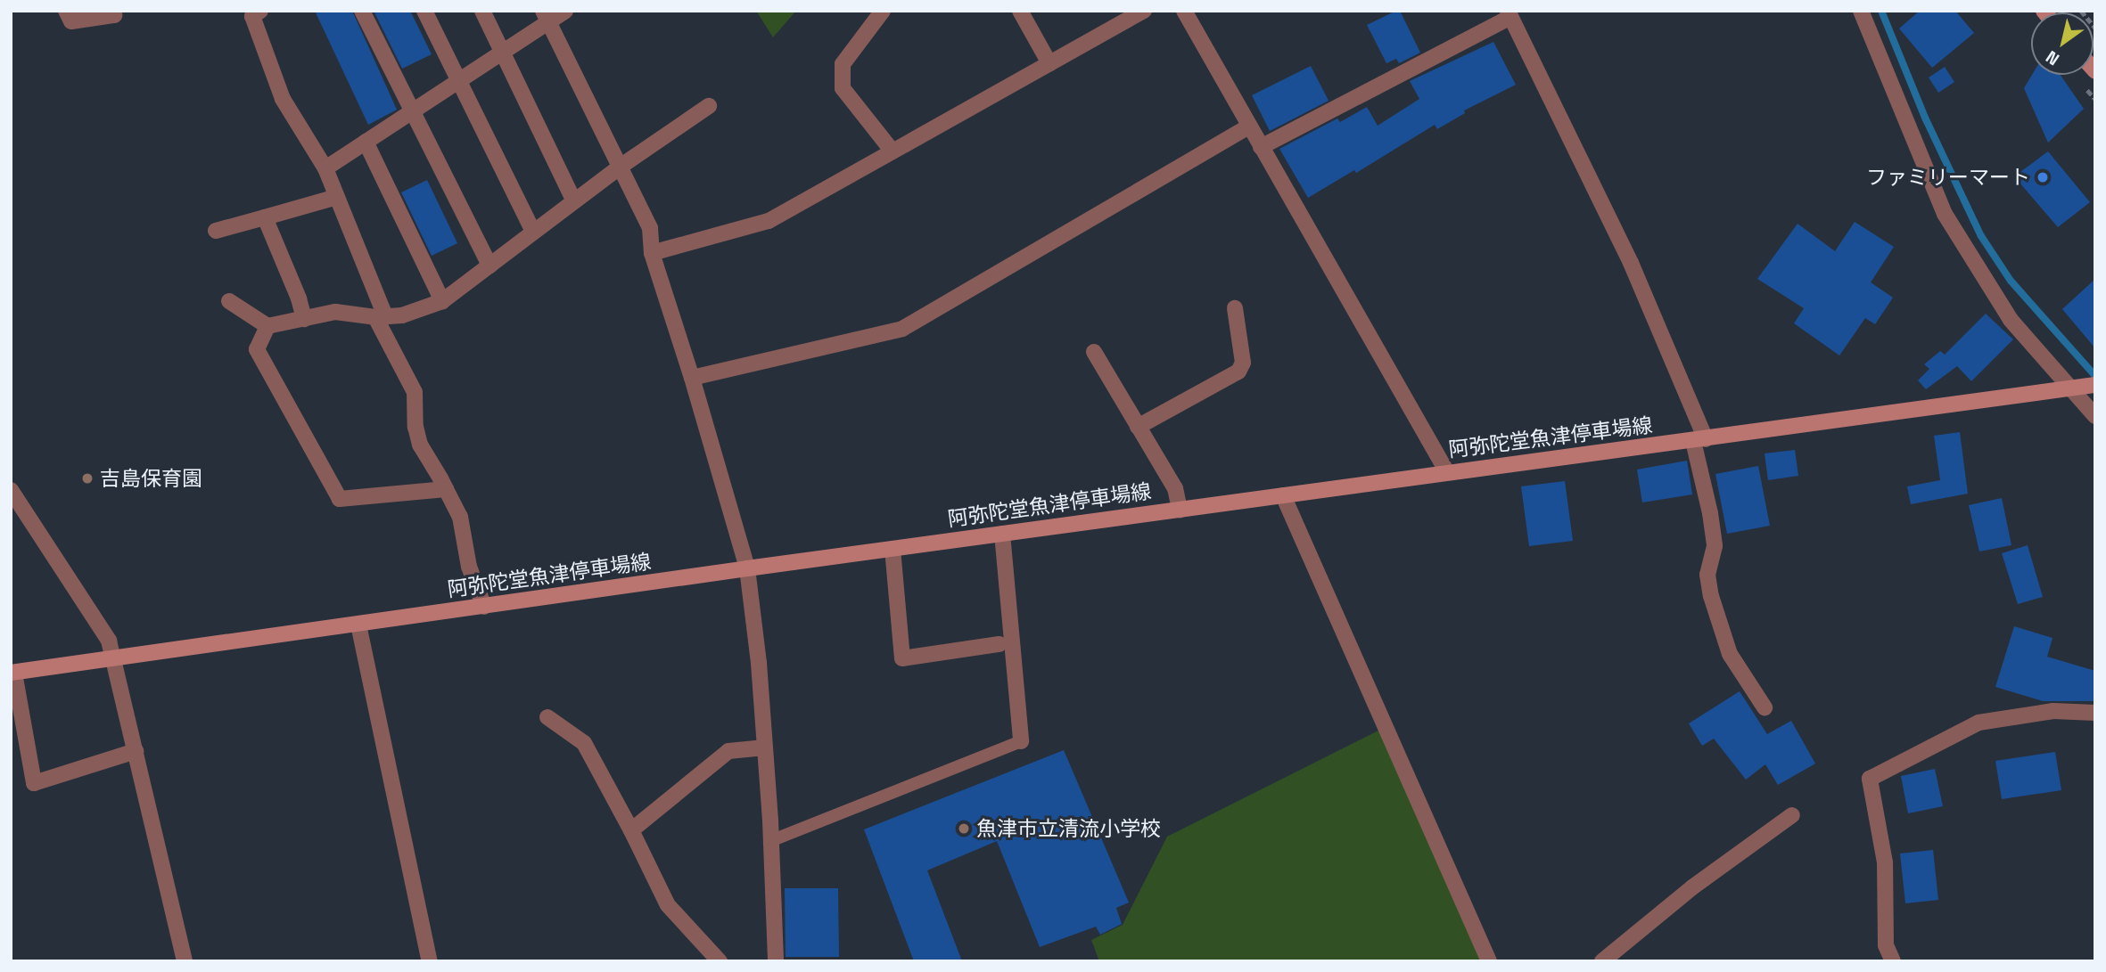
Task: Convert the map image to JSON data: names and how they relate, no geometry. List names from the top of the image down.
{
  "streets": {
    "main road": ["阿弥陀堂魚津停車場線"]
  },
  "places": ["ファミリーマート", "吉島保育園", "魚津市立清流小学校"],
  "north": "bottom left"
}
